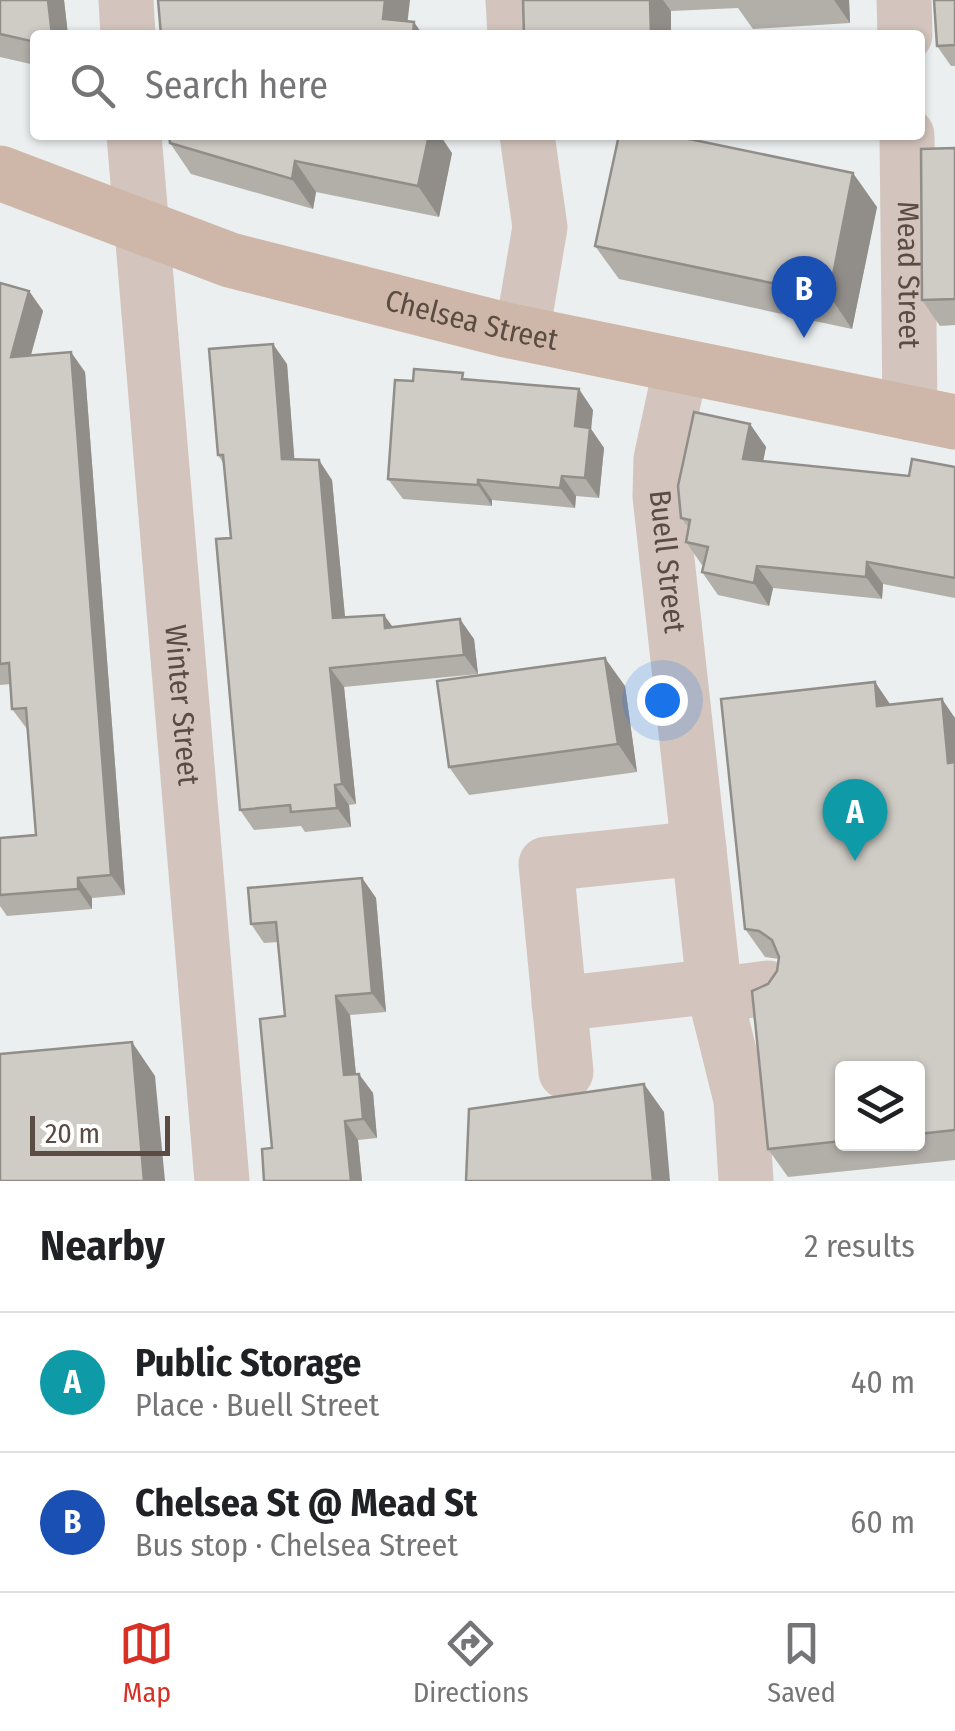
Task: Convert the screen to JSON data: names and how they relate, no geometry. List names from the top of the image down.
{
  "streets": {
    "main road": ["Chelsea Street"],
    "street": ["Mead Street", "Buell Street", "Winter Street"]
  },
  "crossings": [
    ["Mead Street", "Chelsea Street"],
    ["Chelsea Street", "Buell Street"],
    ["Chelsea Street", "Winter Street"]
  ],
  "scale_bar": "20 m",
  "page": {
    "search": "Search here",
    "pins": ["B", "A"],
    "scale": "20 m",
    "heading": ["Nearby", "2 results"],
    "list": [
      {
        "mark": "A",
        "name": "Public Storage",
        "note": "Place · Buell Street",
        "value": "40 m"
      },
      {
        "mark": "B",
        "name": "Chelsea St @ Mead St",
        "note": "Bus stop · Chelsea Street",
        "value": "60 m"
      }
    ],
    "nav": ["Map", "Directions", "Saved"]
  }
}
